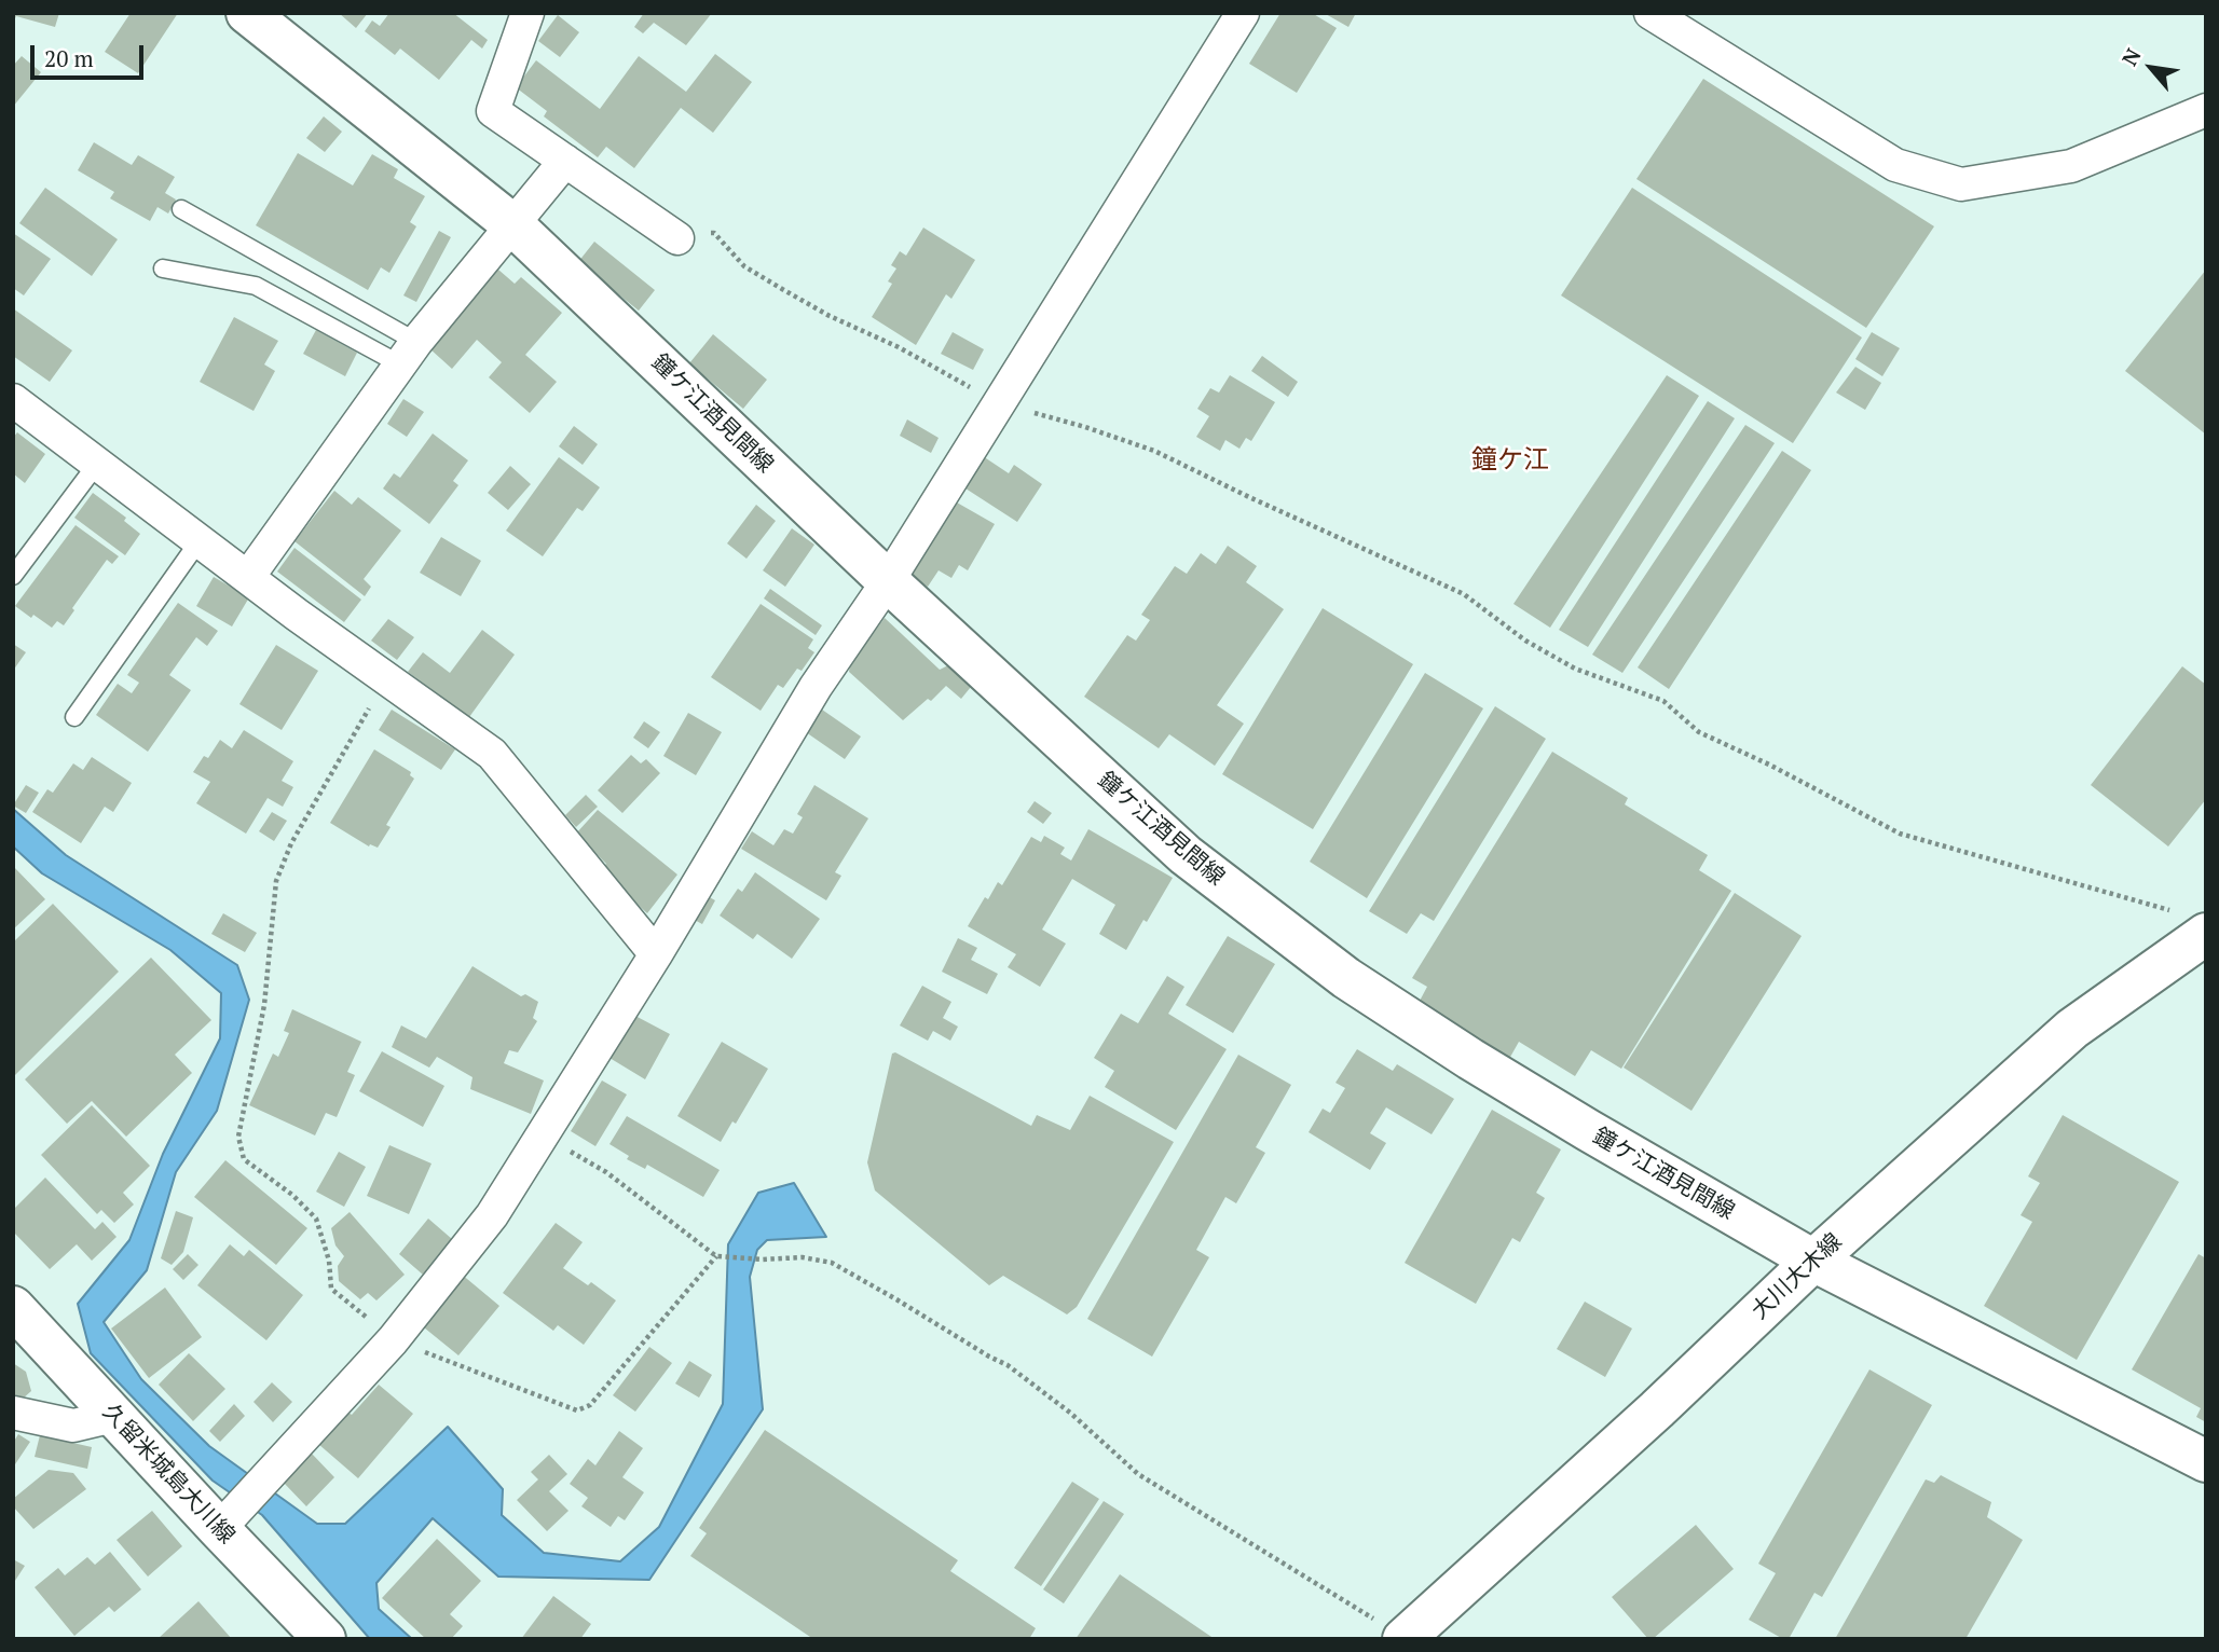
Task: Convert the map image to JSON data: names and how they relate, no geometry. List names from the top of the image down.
{
  "streets": {
    "main road": ["鐘ケ江酒見間線", "大川大木線", "久留米城島大川線"]
  },
  "crossings": [
    ["鐘ケ江酒見間線", "大川大木線"]
  ],
  "districts": ["鐘ケ江"],
  "scale_bar": "20 m",
  "north": "top left"
}
